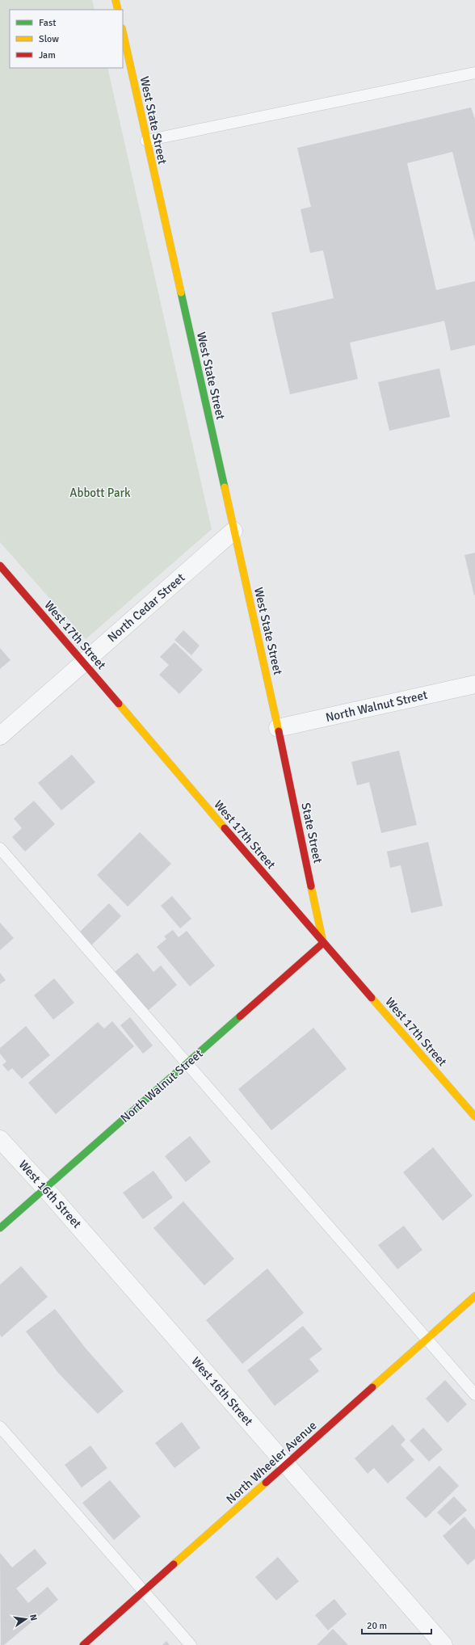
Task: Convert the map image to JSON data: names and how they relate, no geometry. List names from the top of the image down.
{
  "streets": {
    "street": [
      "West State Street",
      "North Cedar Street",
      "West 17th Street",
      "North Walnut Street",
      "State Street",
      "West 16th Street",
      "North Wheeler Avenue"
    ]
  },
  "crossings": [
    ["West State Street", "North Cedar Street"],
    ["West State Street", "North Walnut Street"],
    ["West State Street", "State Street"],
    ["North Cedar Street", "West 17th Street"],
    ["West 17th Street", "North Walnut Street"],
    ["West 17th Street", "State Street"],
    ["North Walnut Street", "State Street"],
    ["North Walnut Street", "West 16th Street"],
    ["West 16th Street", "North Wheeler Avenue"]
  ],
  "parks": ["Abbott Park"],
  "legend": ["Fast", "Slow", "Jam"],
  "scale_bar": "20 m",
  "north": "right"
}
